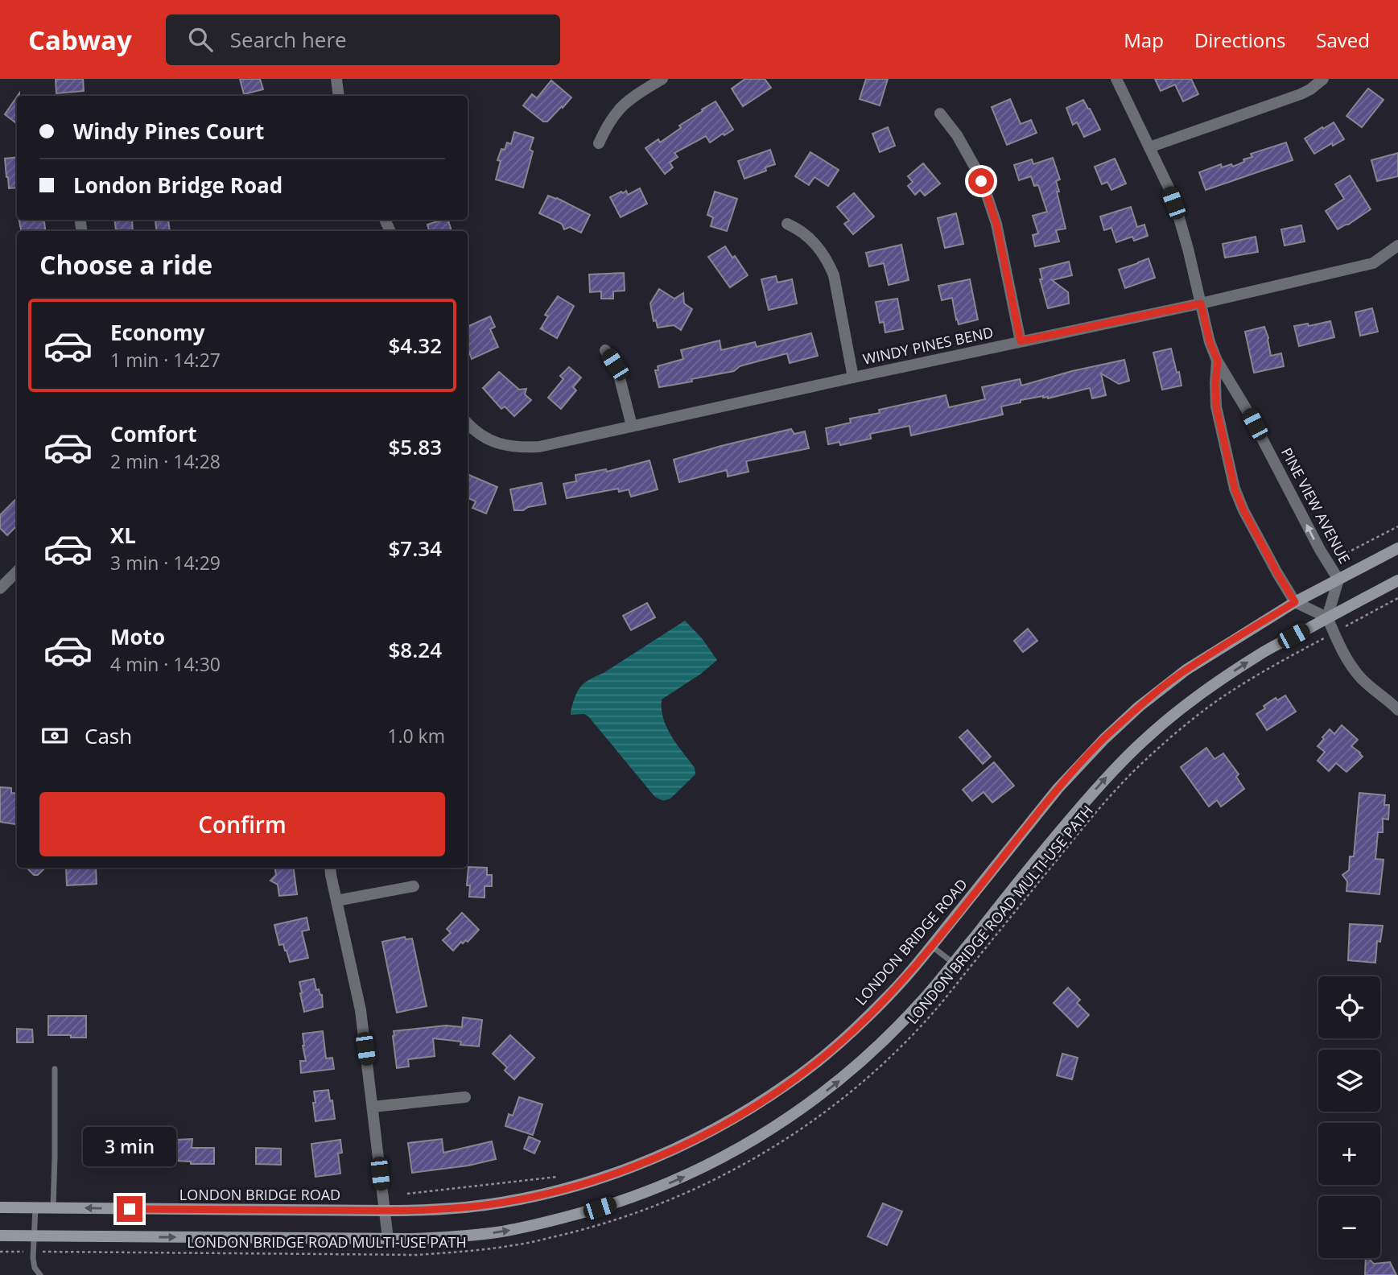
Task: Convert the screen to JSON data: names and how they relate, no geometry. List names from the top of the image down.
{
  "streets": {
    "main road": ["LONDON BRIDGE ROAD"],
    "street": ["WINDY PINES BEND", "PINE VIEW AVENUE"],
    "path": ["LONDON BRIDGE ROAD MULTI-USE PATH"]
  },
  "crossings": [
    ["WINDY PINES BEND", "PINE VIEW AVENUE"],
    ["PINE VIEW AVENUE", "LONDON BRIDGE ROAD"]
  ],
  "page": {
    "header": "Cabway",
    "search": "Search here",
    "nav": ["Map", "Directions", "Saved"],
    "banner": ["Windy Pines Court", "London Bridge Road"],
    "heading": "Choose a ride",
    "list": [
      {
        "name": "Economy",
        "note": "1 min · 14:27",
        "value": "$4.32"
      },
      {
        "name": "Comfort",
        "note": "2 min · 14:28",
        "value": "$5.83"
      },
      {
        "name": "XL",
        "note": "3 min · 14:29",
        "value": "$7.34"
      },
      {
        "name": "Moto",
        "note": "4 min · 14:30",
        "value": "$8.24"
      }
    ],
    "pay": ["Cash", "1.0 km"],
    "buttons": "Confirm",
    "map_buttons": ["+", "−"],
    "bubble": "3 min"
  }
}
